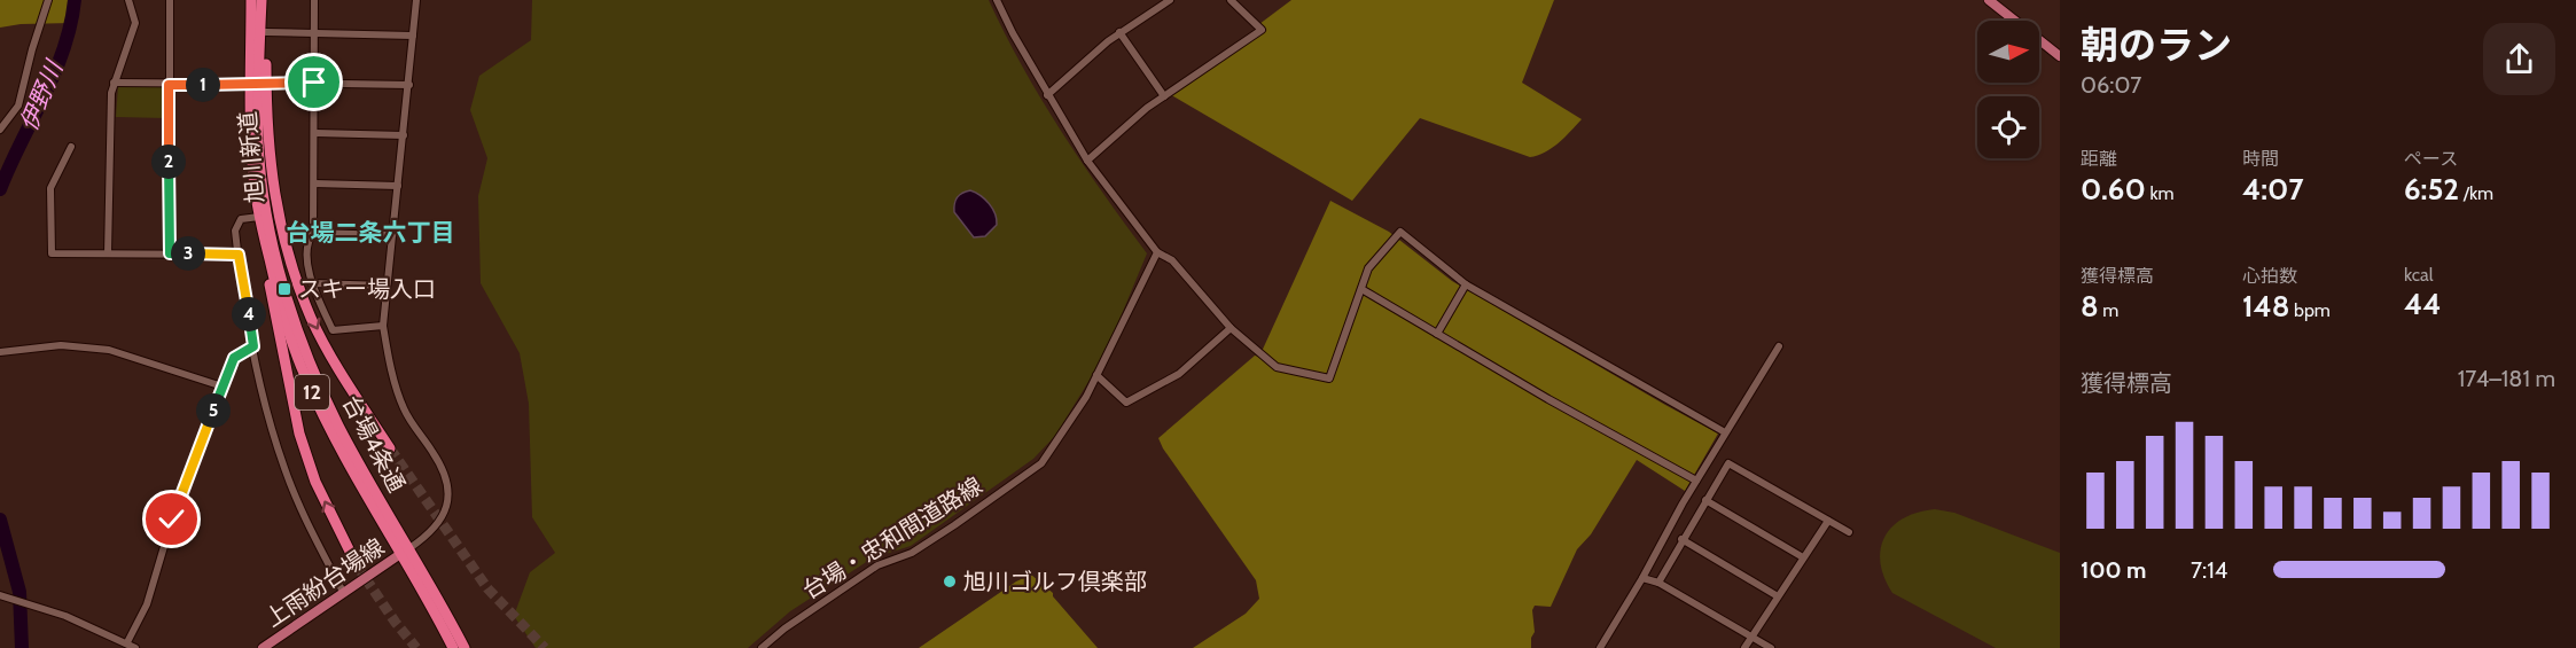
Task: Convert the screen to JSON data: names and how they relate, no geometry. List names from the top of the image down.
{
  "streets": {
    "highway": ["旭川新道", "12", "台場4条通"],
    "main road": ["上雨紛台場線"],
    "street": ["台場・忠和間道路線"]
  },
  "crossings": [
    ["旭川新道", "台場4条通"],
    ["台場4条通", "上雨紛台場線"]
  ],
  "districts": ["台場二条六丁目"],
  "water": ["伊野川"],
  "places": {
    "transit": ["スキー場入口"],
    "other": ["旭川ゴルフ倶楽部"]
  },
  "north": "right",
  "page": {
    "heading": ["朝のラン", "06:07"],
    "pins": [
      "1",
      "2",
      "3",
      "4",
      "5"
    ],
    "stats": [
      ["距離", "0.60 km"],
      ["時間", "4:07"],
      ["ペース", "6:52 /km"],
      ["獲得標高", "8 m"],
      ["心拍数", "148 bpm"],
      ["kcal", "44"]
    ],
    "chart": ["獲得標高", "174–181 m"],
    "list": [
      {
        "name": "100 m",
        "note": "7:14"
      }
    ]
  }
}
